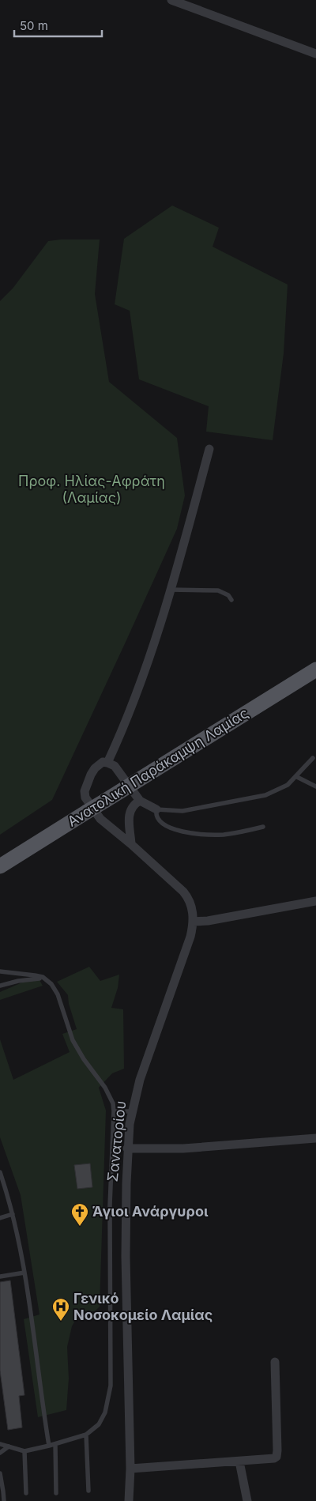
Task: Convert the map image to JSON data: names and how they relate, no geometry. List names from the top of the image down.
{
  "streets": {
    "main road": ["Ανατολική Παράκαμψη Λαμίας"],
    "street": ["Σανατορίου"]
  },
  "parks": ["Προφ. Ηλίας-Αφράτη (Λαμίας)"],
  "places": {
    "church": ["Άγιοι Ανάργυροι"],
    "hospital": ["Γενικό Νοσοκομείο Λαμίας"]
  },
  "scale_bar": "50 m"
}
